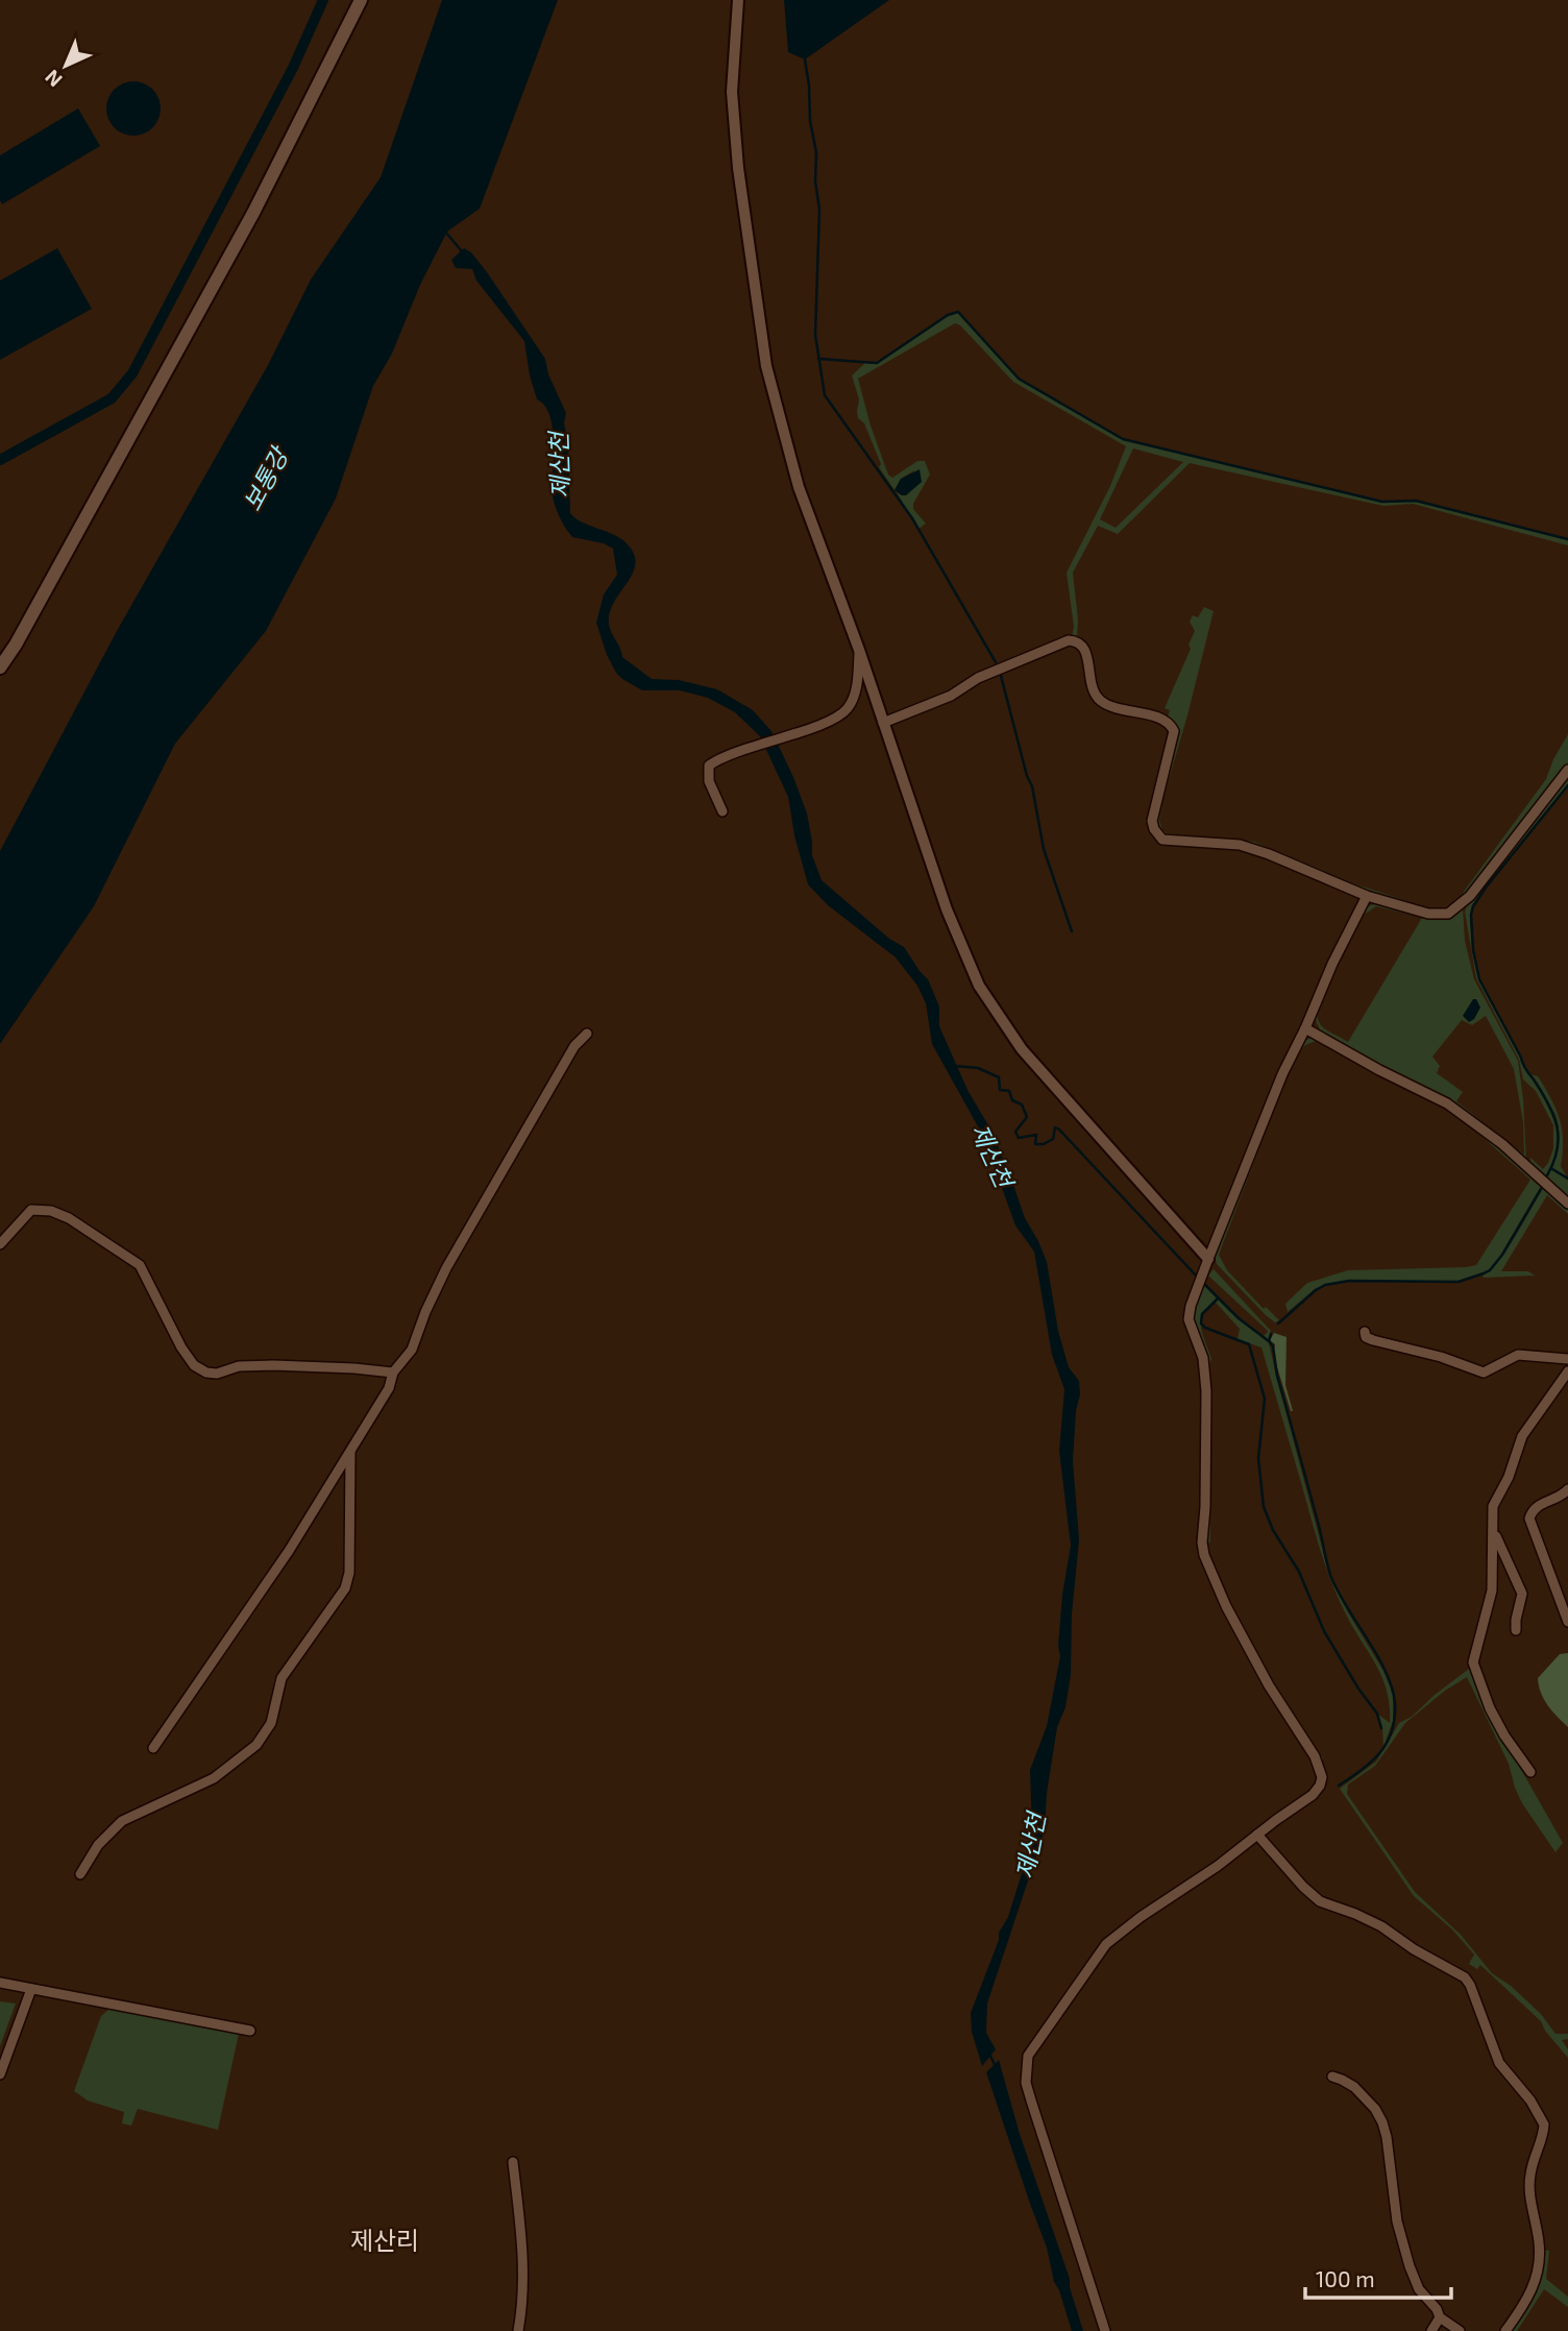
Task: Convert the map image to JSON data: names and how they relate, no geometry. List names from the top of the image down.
{
  "districts": ["제산리"],
  "water": ["제산천", "보통강"],
  "scale_bar": "100 m",
  "north": "bottom left"
}
